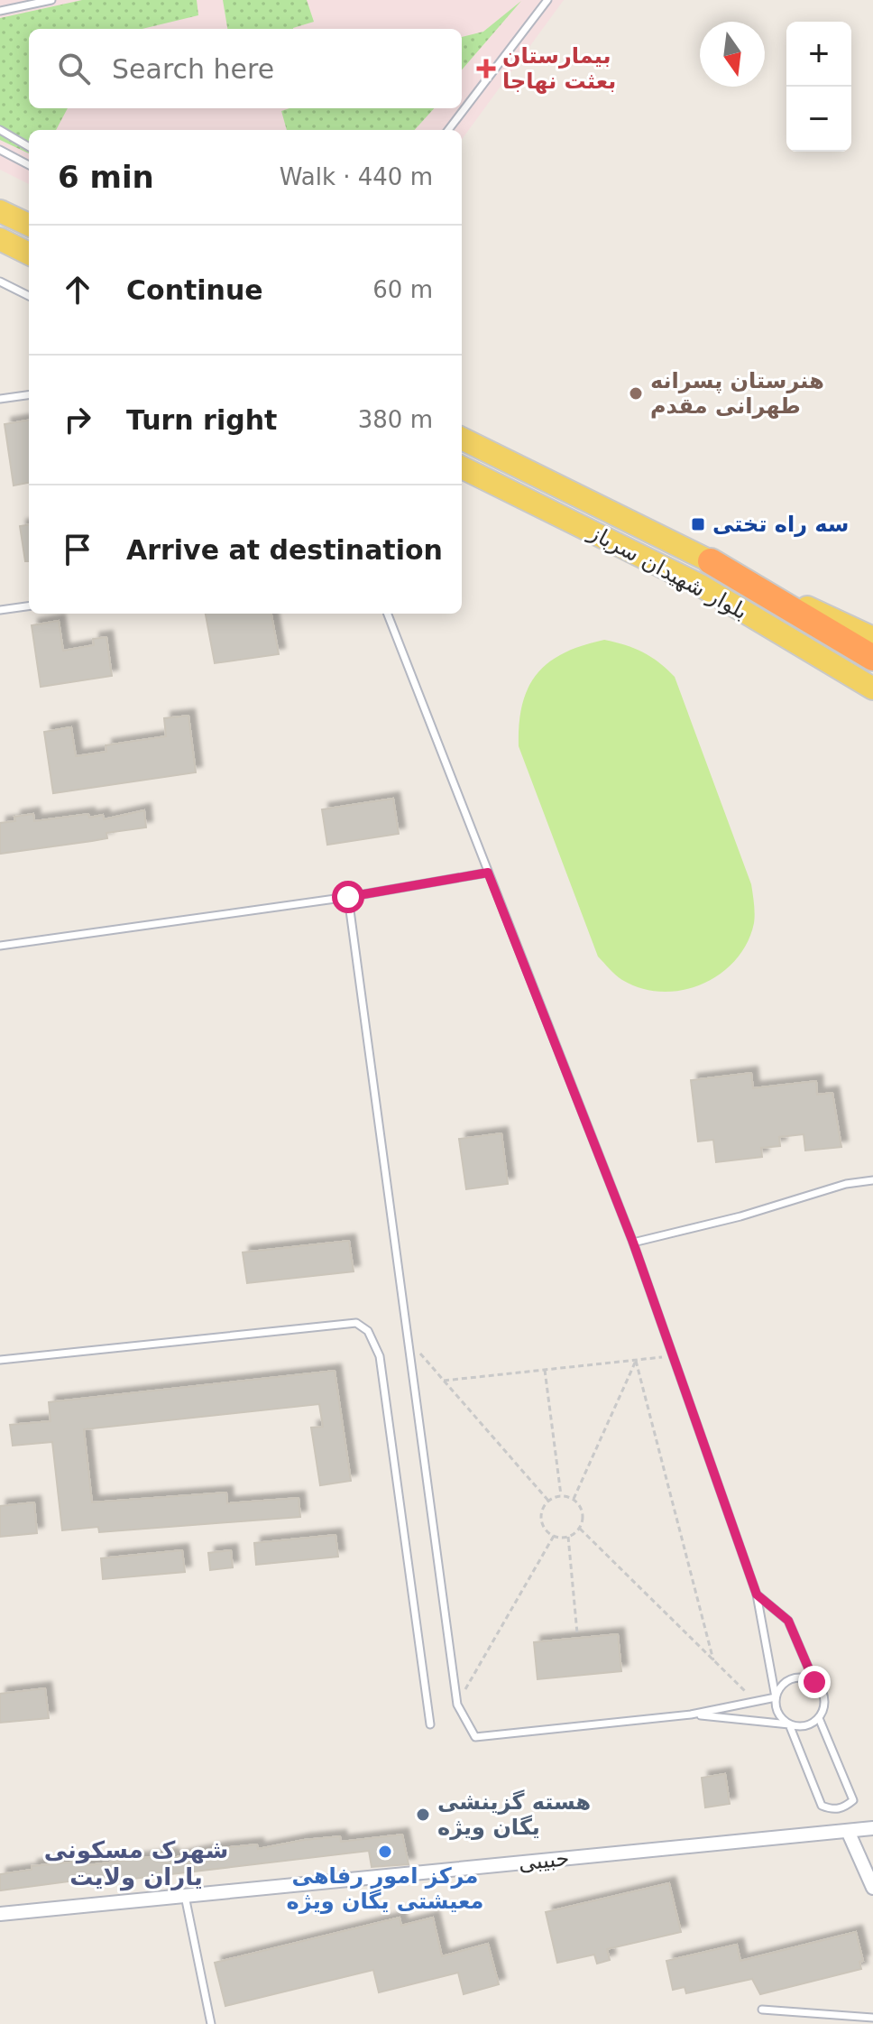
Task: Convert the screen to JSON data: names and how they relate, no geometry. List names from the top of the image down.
{
  "streets": {
    "main road": ["بلوار شهیدان سرباز"],
    "street": ["حبیبی"]
  },
  "districts": ["شهرک مسکونی یاران ولایت"],
  "places": {
    "health": ["بیمارستان بعثت نهاجا"],
    "other": ["هنرستان پسرانه طهرانی مقدم", "هسته گزینشی یگان ویژه", "مرکز امور رفاهی معیشتی یگان ویژه"],
    "transit": ["سه راه تختی"]
  },
  "north": "bottom",
  "page": {
    "map_buttons": ["+", "−"],
    "search": "Search here",
    "heading": ["6 min", "Walk · 440 m"],
    "list": [
      ["Continue", "60 m"],
      ["Turn right", "380 m"],
      "Arrive at destination"
    ]
  }
}
